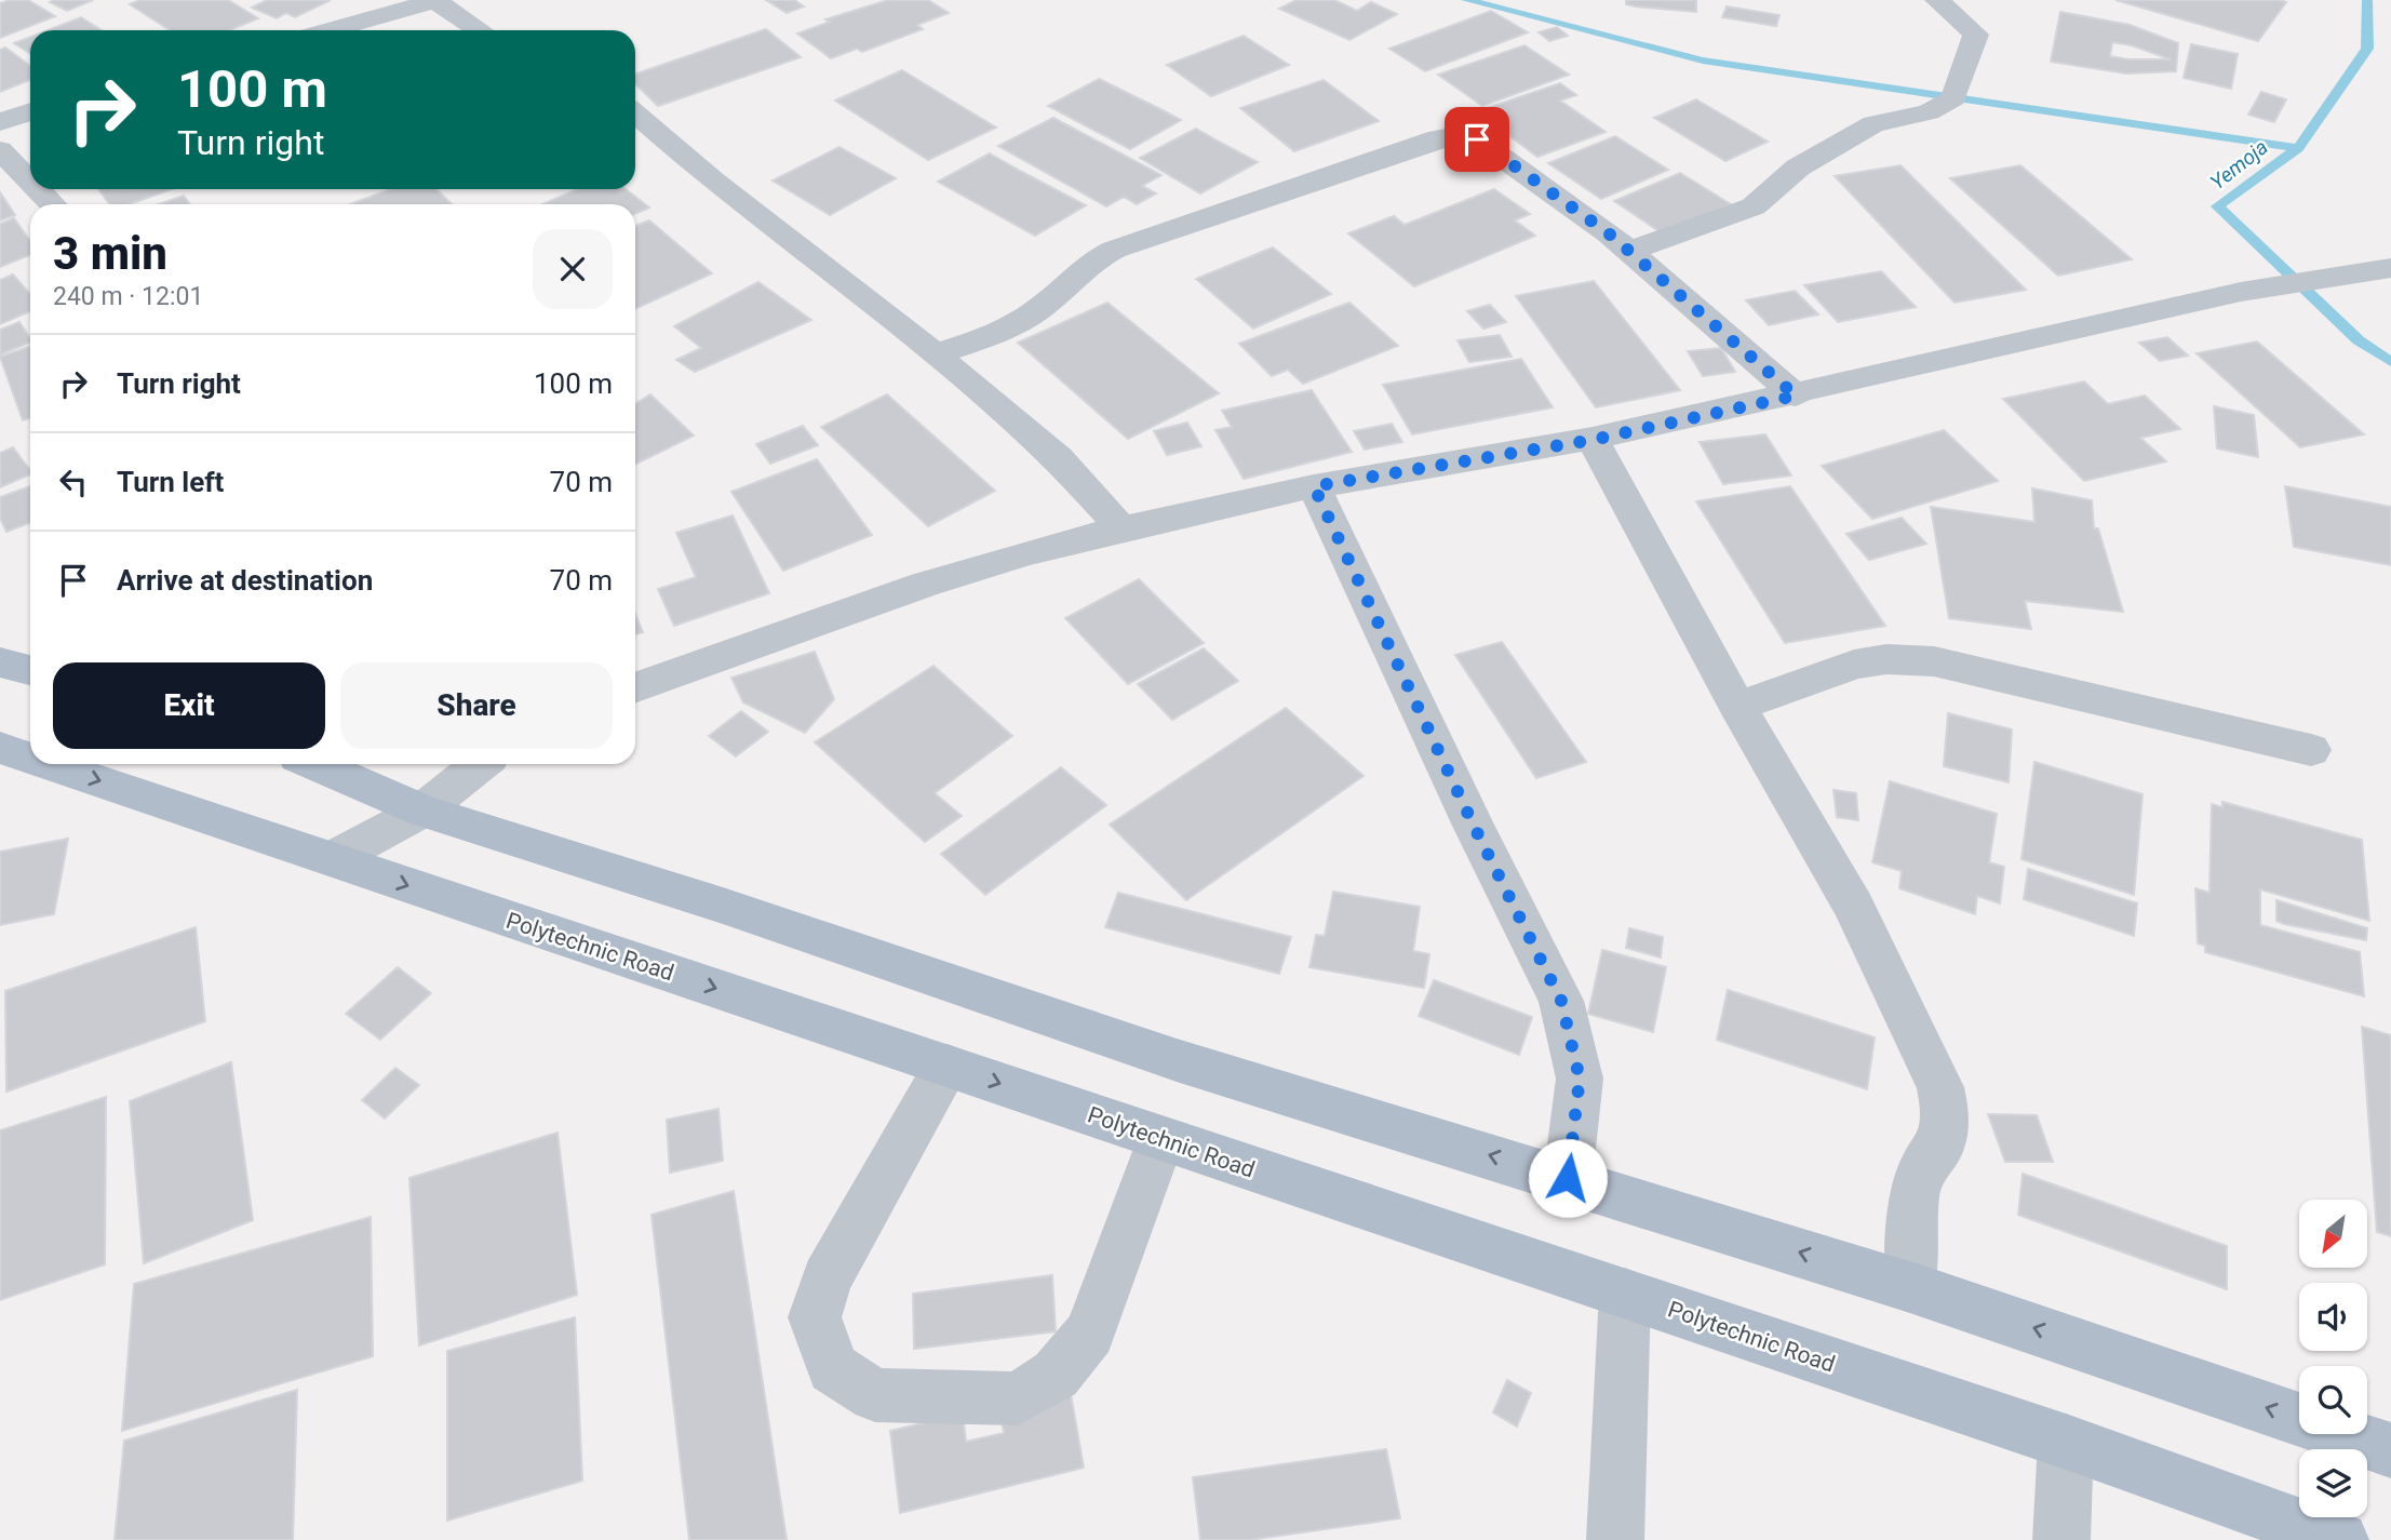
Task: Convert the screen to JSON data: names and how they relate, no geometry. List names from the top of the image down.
{
  "streets": {
    "main road": ["Polytechnic Road"]
  },
  "water": ["Yemoja"],
  "north": "bottom left",
  "page": {
    "turn": ["100 m", "Turn right"],
    "heading": ["3 min", "240 m · 12:01"],
    "list": [
      {
        "name": "Turn right",
        "value": "100 m"
      },
      {
        "name": "Turn left",
        "value": "70 m"
      },
      {
        "name": "Arrive at destination",
        "value": "70 m"
      }
    ],
    "buttons": ["Exit", "Share"]
  }
}
